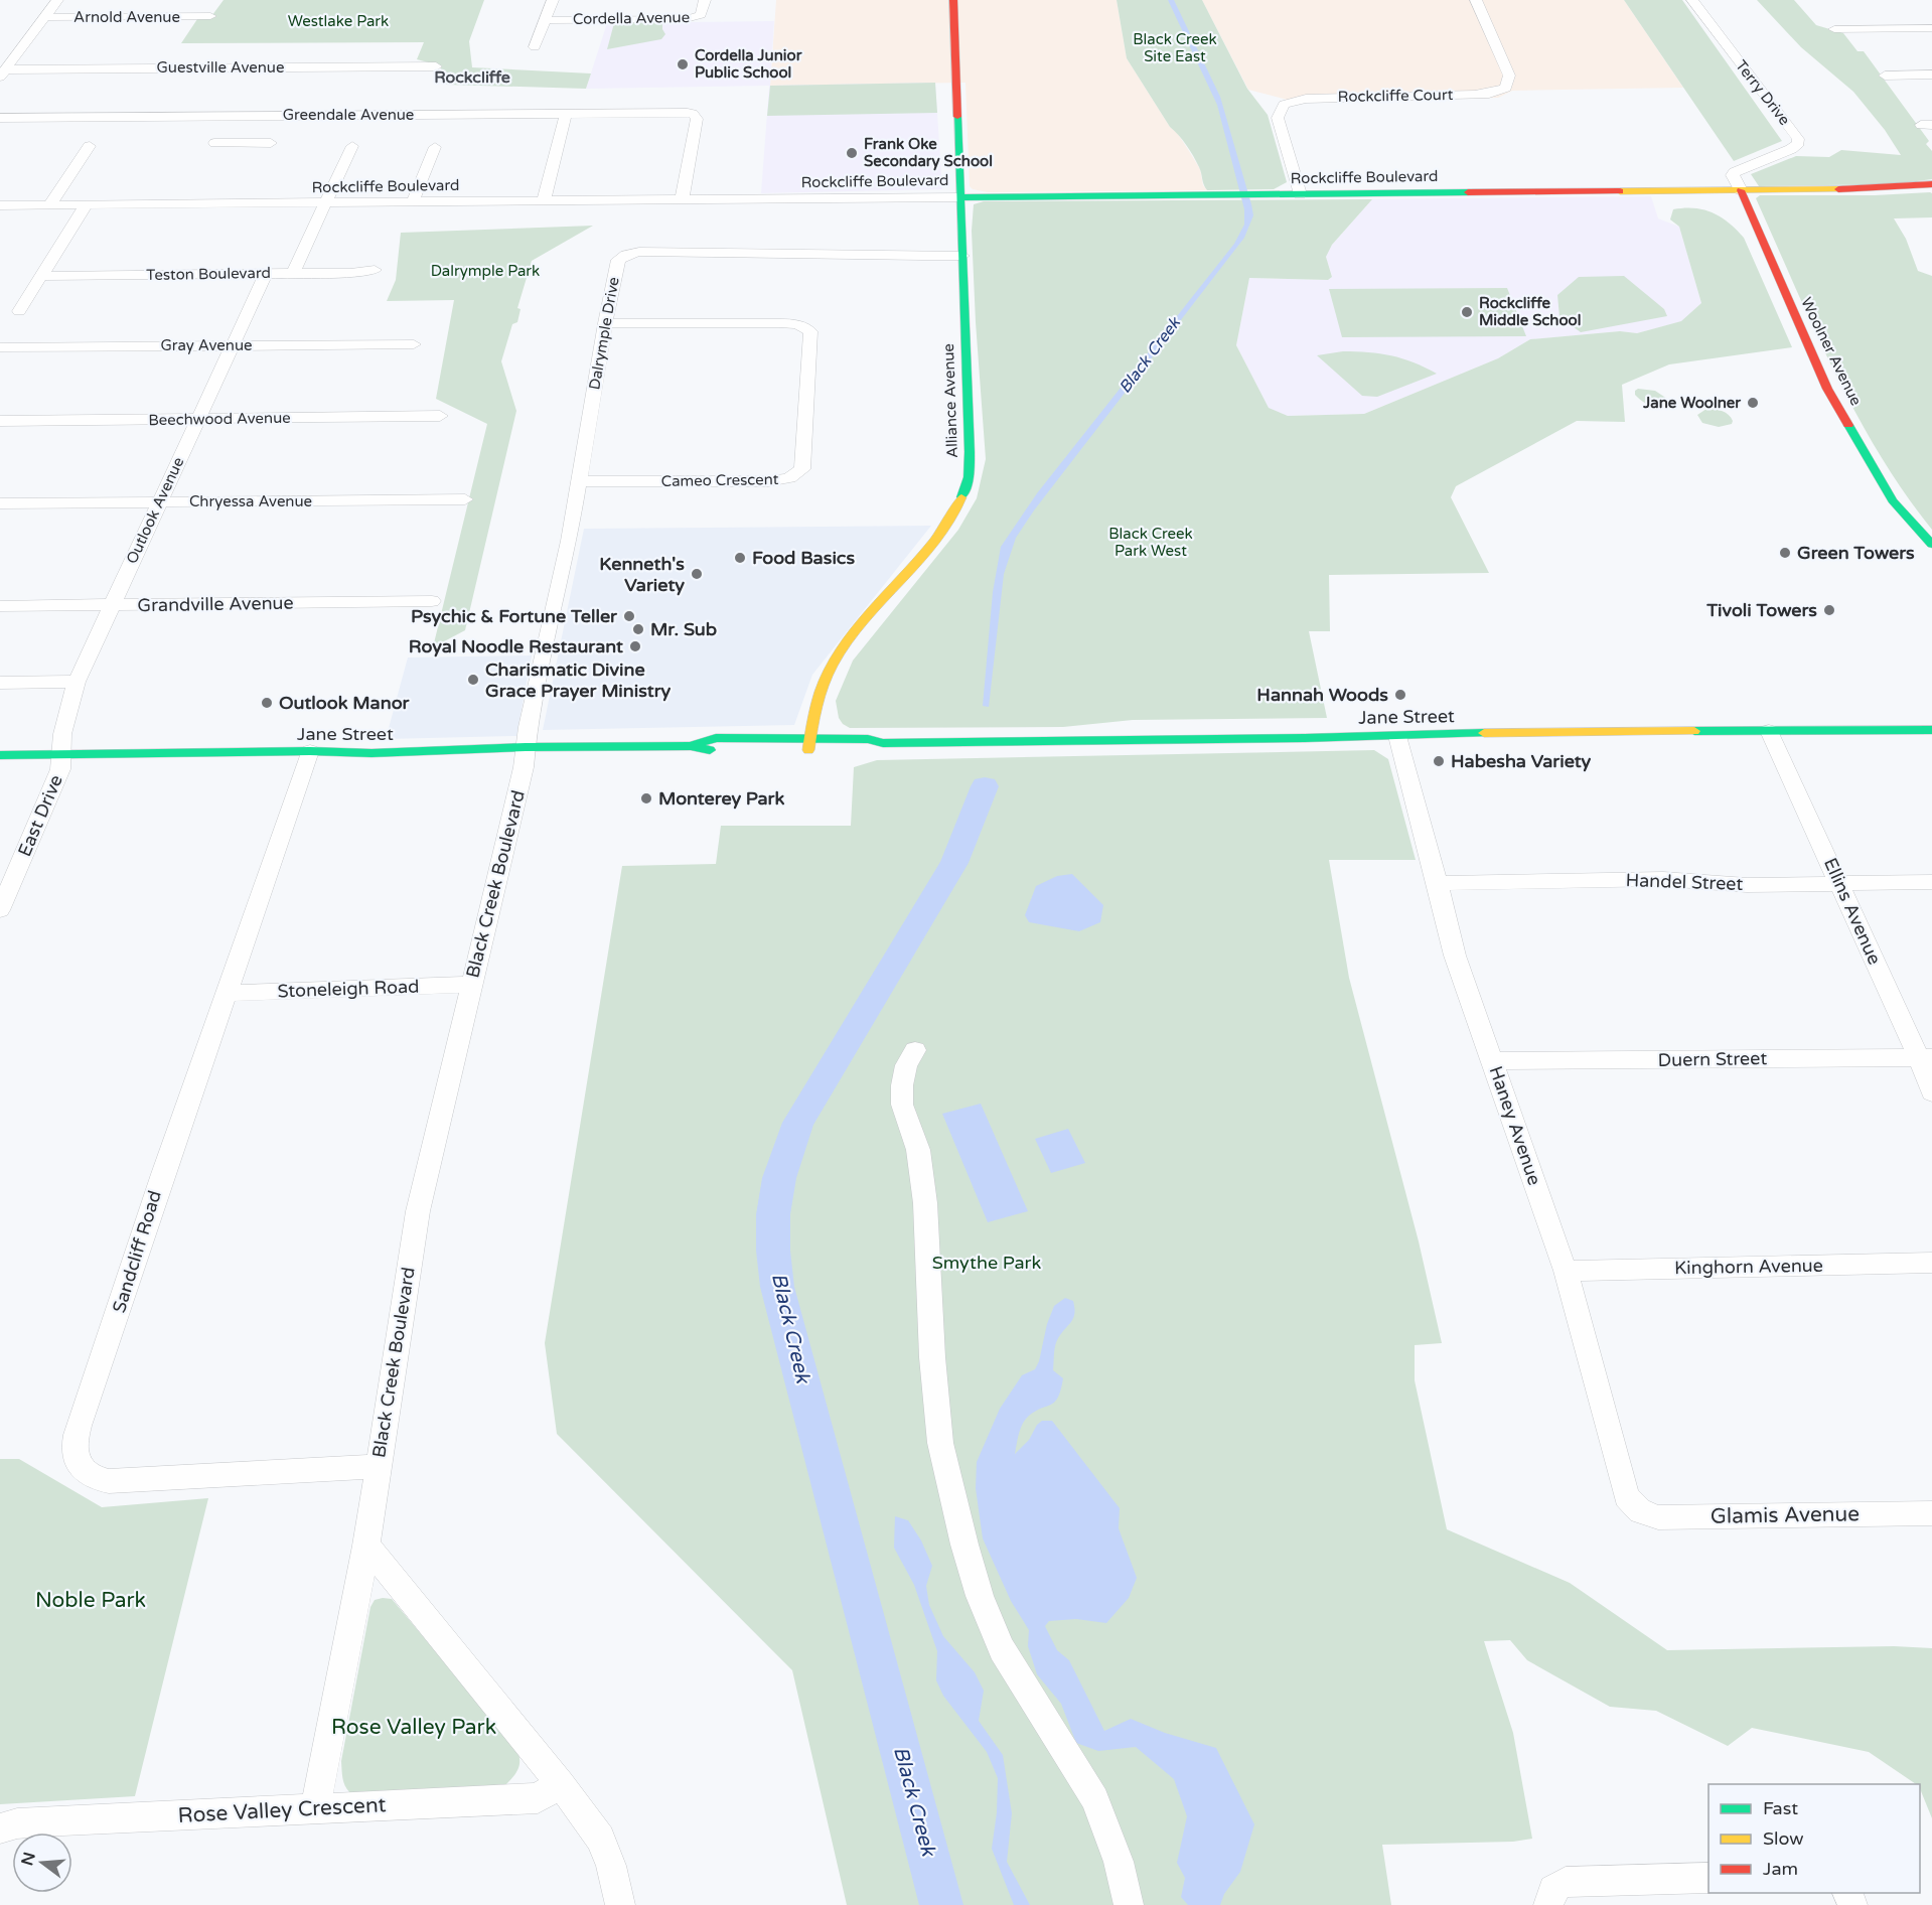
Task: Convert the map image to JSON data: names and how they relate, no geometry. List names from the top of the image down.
{
  "streets": {
    "street": [
      "Arnold Avenue",
      "Cordella Avenue",
      "Guestville Avenue",
      "Terry Drive",
      "Rockcliffe Court",
      "Greendale Avenue",
      "Rockcliffe Boulevard",
      "Teston Boulevard",
      "Dalrymple Drive",
      "Gray Avenue",
      "Woolner Avenue",
      "Alliance Avenue",
      "Beechwood Avenue",
      "Cameo Crescent",
      "Chryessa Avenue",
      "Outlook Avenue",
      "Grandville Avenue",
      "Jane Street",
      "East Drive",
      "Handel Street",
      "Black Creek Boulevard",
      "Ellins Avenue",
      "Stoneleigh Road",
      "Duern Street",
      "Haney Avenue",
      "Sandcliff Road",
      "Kinghorn Avenue",
      "Glamis Avenue",
      "Rose Valley Crescent"
    ]
  },
  "crossings": [
    ["Terry Drive", "Rockcliffe Boulevard"],
    ["Terry Drive", "Woolner Avenue"],
    ["Rockcliffe Court", "Rockcliffe Boulevard"],
    ["Greendale Avenue", "Rockcliffe Boulevard"],
    ["Rockcliffe Boulevard", "Woolner Avenue"],
    ["Rockcliffe Boulevard", "Alliance Avenue"],
    ["Teston Boulevard", "Outlook Avenue"],
    ["Dalrymple Drive", "Alliance Avenue"],
    ["Dalrymple Drive", "Cameo Crescent"],
    ["Dalrymple Drive", "Jane Street"],
    ["Dalrymple Drive", "Black Creek Boulevard"],
    ["Gray Avenue", "Outlook Avenue"],
    ["Alliance Avenue", "Jane Street"],
    ["Beechwood Avenue", "Outlook Avenue"],
    ["Chryessa Avenue", "Outlook Avenue"],
    ["Outlook Avenue", "Grandville Avenue"],
    ["Outlook Avenue", "Jane Street"],
    ["Outlook Avenue", "East Drive"],
    ["Jane Street", "East Drive"],
    ["Jane Street", "Black Creek Boulevard"],
    ["Jane Street", "Ellins Avenue"],
    ["Jane Street", "Haney Avenue"],
    ["Jane Street", "Sandcliff Road"],
    ["Handel Street", "Ellins Avenue"],
    ["Handel Street", "Haney Avenue"],
    ["Black Creek Boulevard", "Stoneleigh Road"],
    ["Black Creek Boulevard", "Sandcliff Road"],
    ["Black Creek Boulevard", "Rose Valley Crescent"],
    ["Ellins Avenue", "Duern Street"],
    ["Stoneleigh Road", "Sandcliff Road"],
    ["Duern Street", "Haney Avenue"],
    ["Haney Avenue", "Kinghorn Avenue"],
    ["Haney Avenue", "Glamis Avenue"]
  ],
  "districts": ["Rockcliffe"],
  "water": ["Black Creek"],
  "parks": [
    "Westlake Park",
    "Black Creek Site East",
    "Dalrymple Park",
    "Black Creek Park West",
    "Smythe Park",
    "Noble Park",
    "Rose Valley Park"
  ],
  "places": [
    "Cordella Junior Public School",
    "Frank Oke Secondary School",
    "Rockcliffe Middle School",
    "Jane Woolner",
    "Green Towers",
    "Food Basics",
    "Kenneth's Variety",
    "Tivoli Towers",
    "Psychic & Fortune Teller",
    "Mr. Sub",
    "Royal Noodle Restaurant",
    "Charismatic Divine Grace Prayer Ministry",
    "Hannah Woods",
    "Outlook Manor",
    "Habesha Variety",
    "Monterey Park"
  ],
  "legend": ["Fast", "Slow", "Jam"],
  "north": "left"
}
